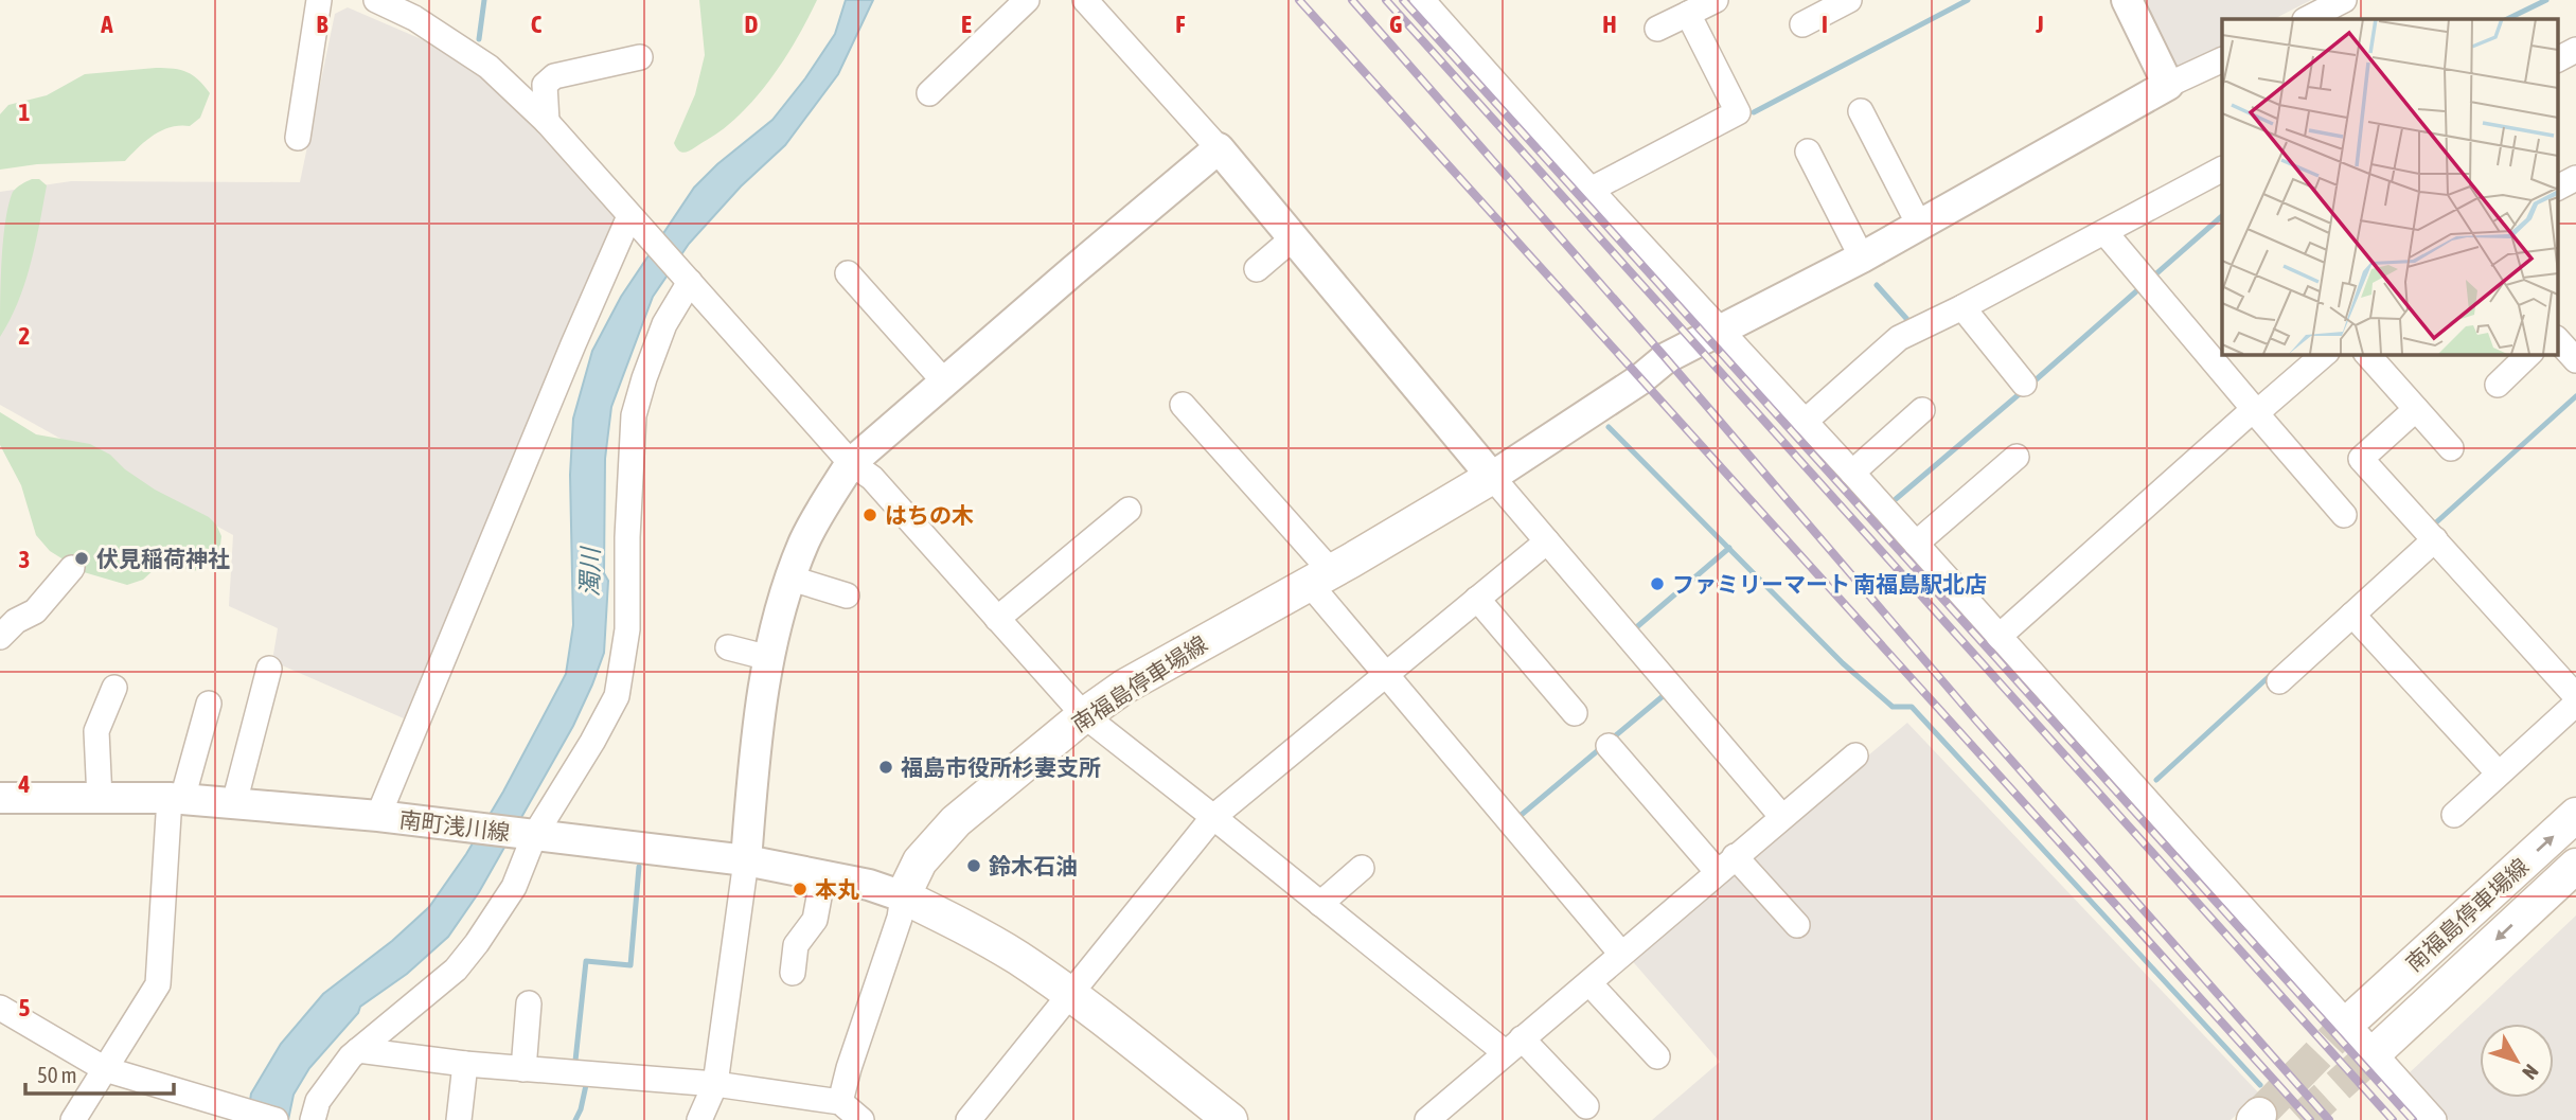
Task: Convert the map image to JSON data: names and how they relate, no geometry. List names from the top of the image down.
{
  "streets": {
    "main road": ["南福島停車場線"],
    "street": ["南町浅川線"]
  },
  "crossings": [
    ["南福島停車場線", "南町浅川線"]
  ],
  "water": ["濁川"],
  "places": [
    "はちの木",
    "伏見稲荷神社",
    "ファミリーマート 南福島駅北店",
    "福島市役所杉妻支所",
    "鈴木石油",
    "本丸"
  ],
  "scale_bar": "50 m",
  "north": "bottom right",
  "grid": {
    "columns": [
      "A",
      "B",
      "C",
      "D",
      "E",
      "F",
      "G",
      "H",
      "I",
      "J"
    ],
    "rows": [
      "1",
      "2",
      "3",
      "4",
      "5"
    ]
  }
}
